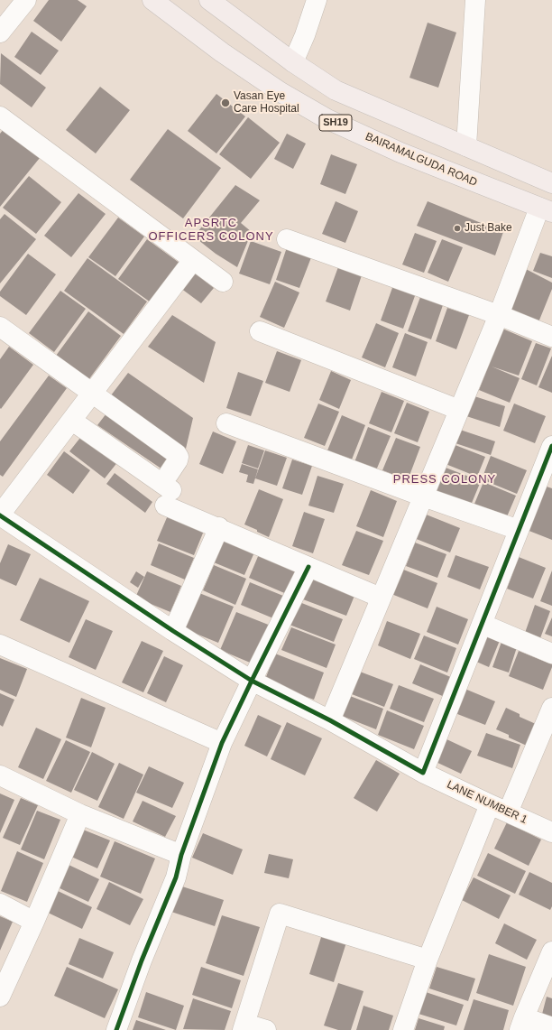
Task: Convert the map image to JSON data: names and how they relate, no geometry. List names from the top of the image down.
{
  "streets": {
    "main road": ["SH19", "BAIRAMALGUDA ROAD"],
    "street": ["LANE NUMBER 1"]
  },
  "districts": ["APSRTC OFFICERS COLONY", "PRESS COLONY"],
  "places": ["Vasan Eye Care Hospital", "Just Bake"]
}
